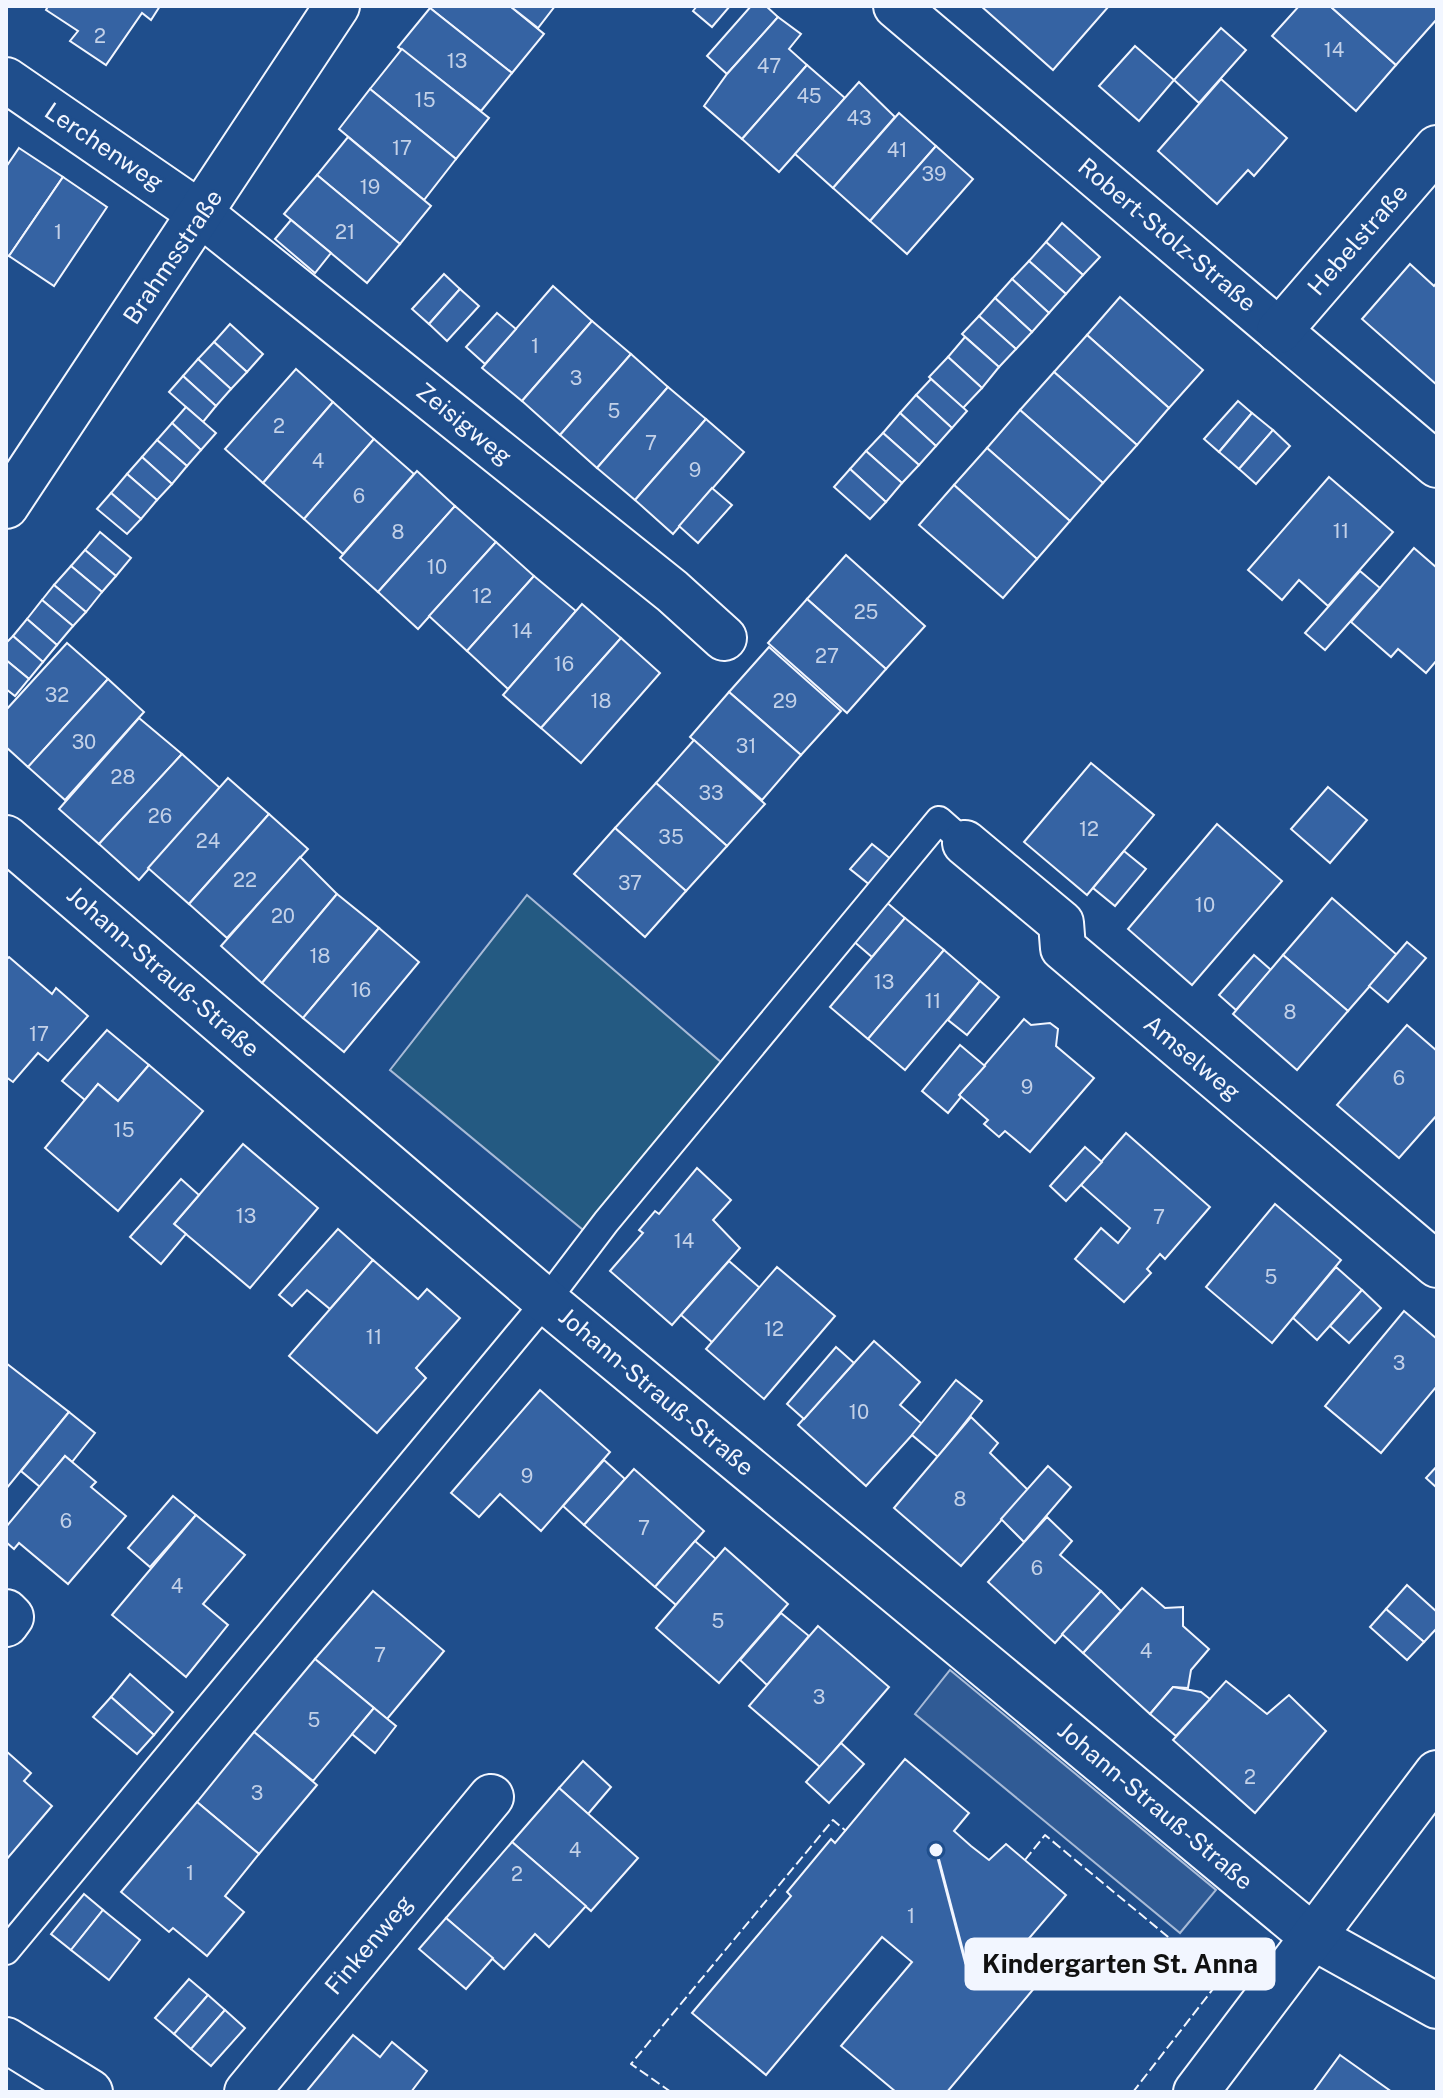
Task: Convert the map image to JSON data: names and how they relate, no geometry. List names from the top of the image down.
{
  "streets": {
    "street": [
      "Lerchenweg",
      "Robert-Stolz-Straße",
      "Hebelstraße",
      "Brahmsstraße",
      "Zeisigweg",
      "Johann-Strauß-Straße",
      "Amselweg",
      "Finkenweg"
    ]
  },
  "crossings": [
    ["Lerchenweg", "Brahmsstraße"],
    ["Lerchenweg", "Zeisigweg"],
    ["Robert-Stolz-Straße", "Hebelstraße"],
    ["Brahmsstraße", "Zeisigweg"]
  ],
  "places": ["Kindergarten St. Anna"],
  "house_numbers": [
    "2",
    "14",
    "13",
    "47",
    "45",
    "15",
    "43",
    "17",
    "41",
    "39",
    "19",
    "1",
    "21",
    "1",
    "3",
    "5",
    "2",
    "7",
    "4",
    "9",
    "6",
    "11",
    "8",
    "10",
    "12",
    "25",
    "14",
    "27",
    "16",
    "32",
    "18",
    "29",
    "30",
    "31",
    "28",
    "33",
    "26",
    "12",
    "35",
    "24",
    "22",
    "37",
    "10",
    "20",
    "18",
    "13",
    "16",
    "11",
    "8",
    "17",
    "6",
    "9",
    "15",
    "13",
    "7",
    "14",
    "5",
    "12",
    "11",
    "3",
    "10",
    "9",
    "8",
    "6",
    "7",
    "6",
    "4",
    "5",
    "4",
    "7",
    "3",
    "5",
    "2",
    "3",
    "4",
    "1",
    "2",
    "1"
  ]
}
